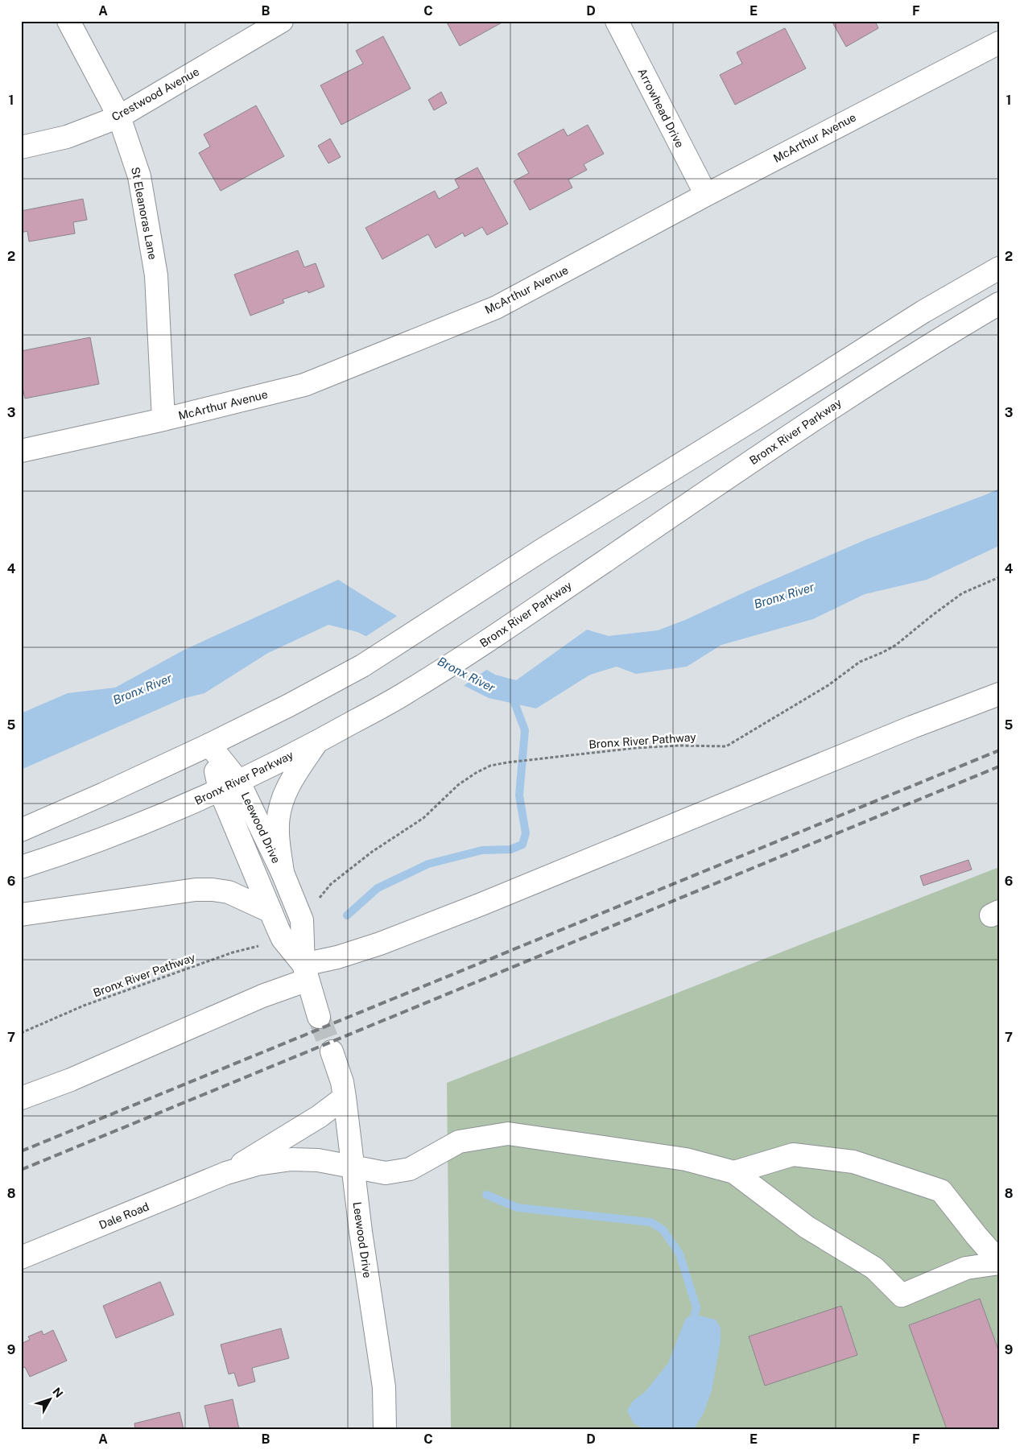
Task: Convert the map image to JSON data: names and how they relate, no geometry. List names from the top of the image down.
{
  "streets": {
    "main road": [
      "Crestwood Avenue",
      "Arrowhead Drive",
      "McArthur Avenue",
      "St Eleanoras Lane",
      "Bronx River Parkway",
      "Leewood Drive",
      "Dale Road"
    ],
    "path": ["Bronx River Pathway"]
  },
  "crossings": [
    ["Crestwood Avenue", "St Eleanoras Lane"],
    ["Arrowhead Drive", "McArthur Avenue"],
    ["McArthur Avenue", "St Eleanoras Lane"],
    ["Bronx River Parkway", "Leewood Drive"],
    ["Leewood Drive", "Dale Road"]
  ],
  "water": ["Bronx River"],
  "north": "top right",
  "grid": {
    "columns": [
      "A",
      "B",
      "C",
      "D",
      "E",
      "F"
    ],
    "rows": [
      "1",
      "2",
      "3",
      "4",
      "5",
      "6",
      "7",
      "8",
      "9"
    ]
  }
}
